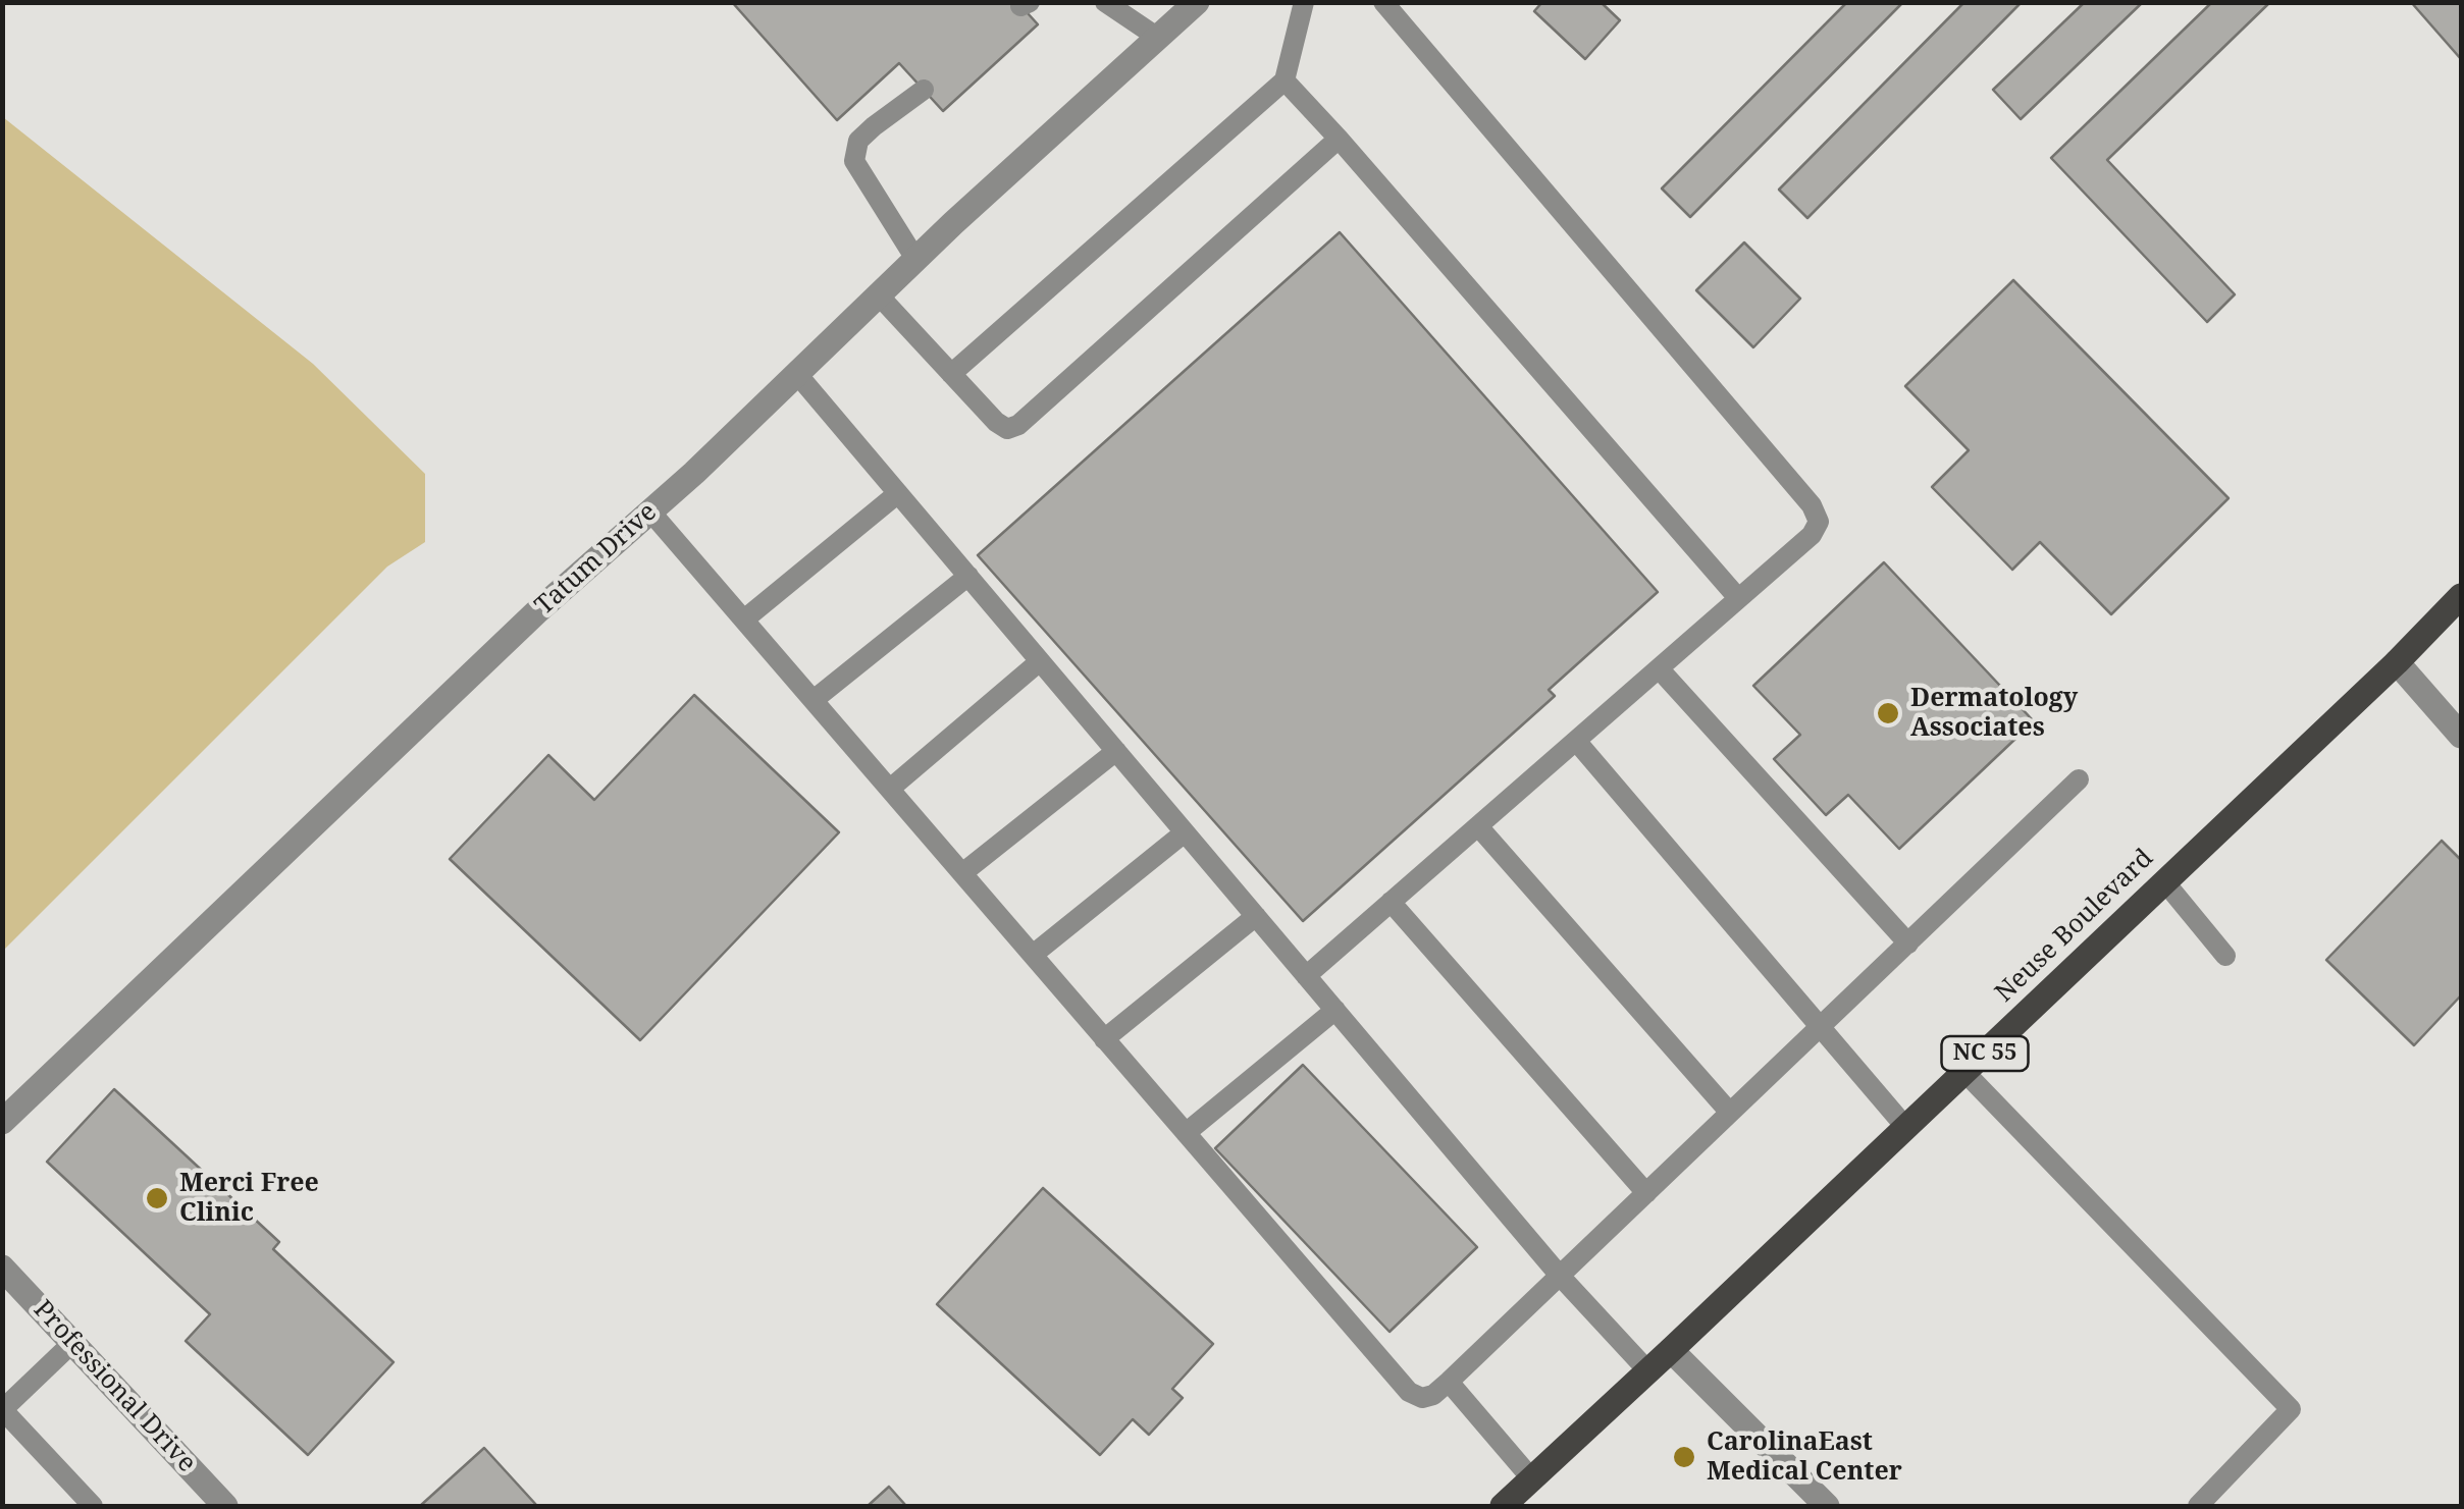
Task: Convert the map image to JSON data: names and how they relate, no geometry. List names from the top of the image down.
{
  "streets": {
    "main road": ["Neuse Boulevard", "NC 55"],
    "street": ["Tatum Drive", "Professional Drive"]
  },
  "places": ["Dermatology Associates", "Merci Free Clinic", "CarolinaEast Medical Center"]
}
